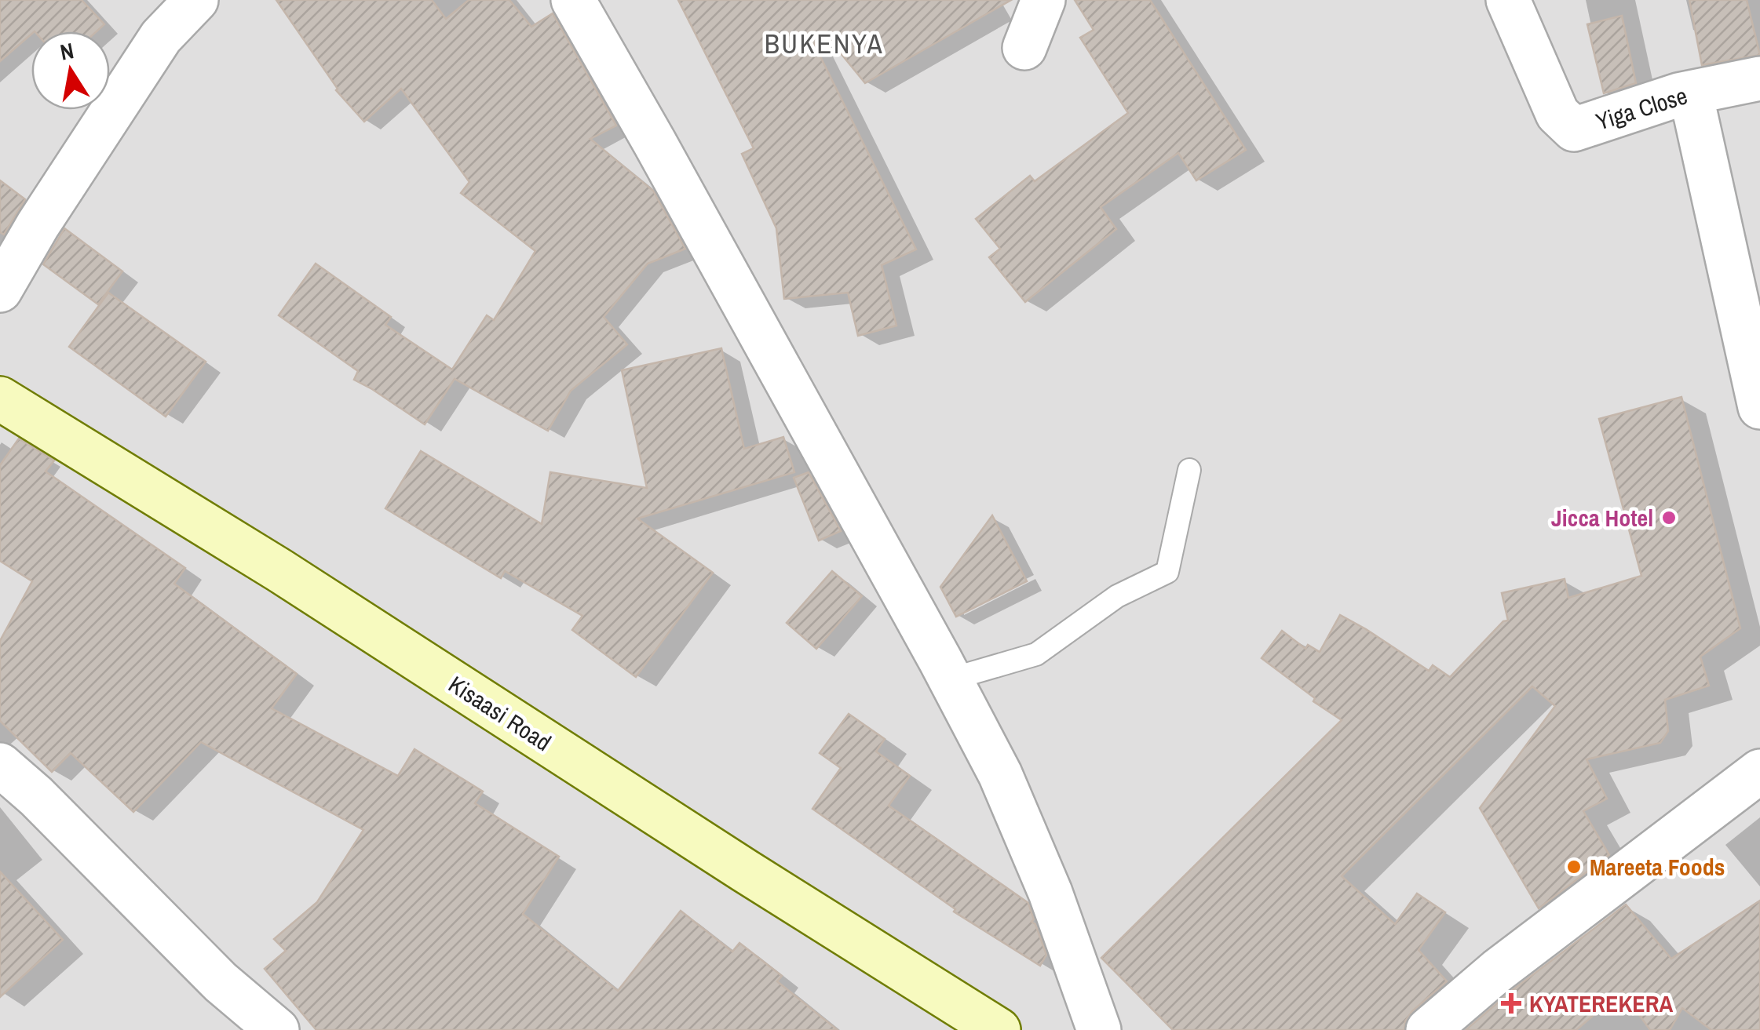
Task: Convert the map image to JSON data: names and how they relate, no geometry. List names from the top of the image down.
{
  "streets": {
    "main road": ["Kisaasi Road"],
    "street": ["Yiga Close"]
  },
  "districts": ["BUKENYA"],
  "places": {
    "other": ["Jicca Hotel", "Mareeta Foods"],
    "health": ["KYATEREKERA"]
  },
  "north": "top"
}
